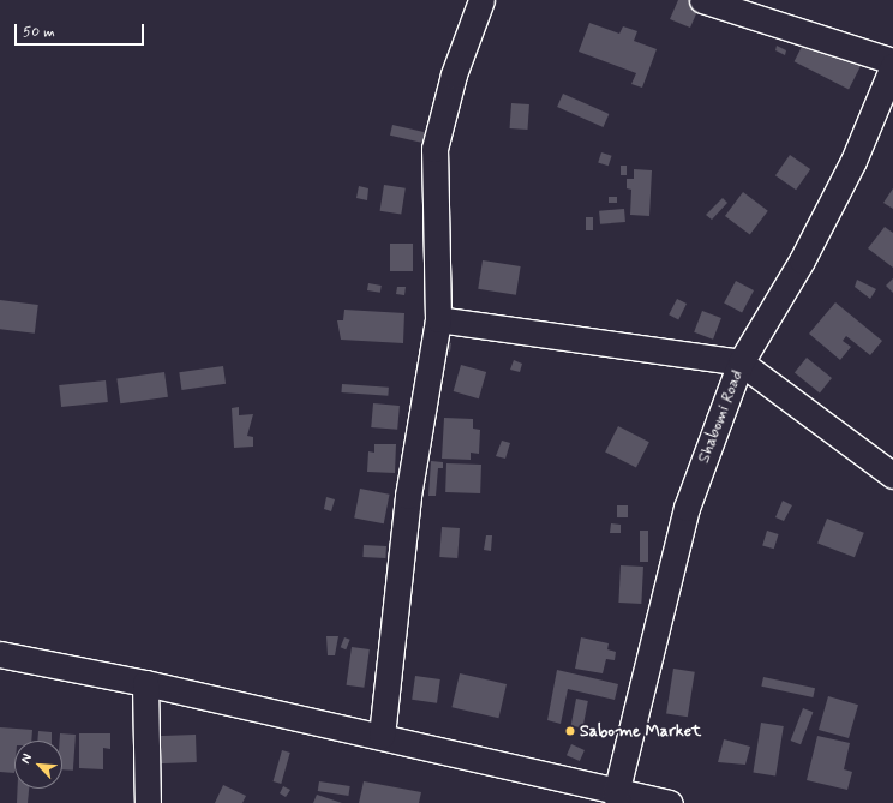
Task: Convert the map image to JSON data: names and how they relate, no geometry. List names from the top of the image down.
{
  "streets": {
    "street": ["Shabomi Road"]
  },
  "places": ["Sabome Market"],
  "scale_bar": "50 m",
  "north": "top left"
}
